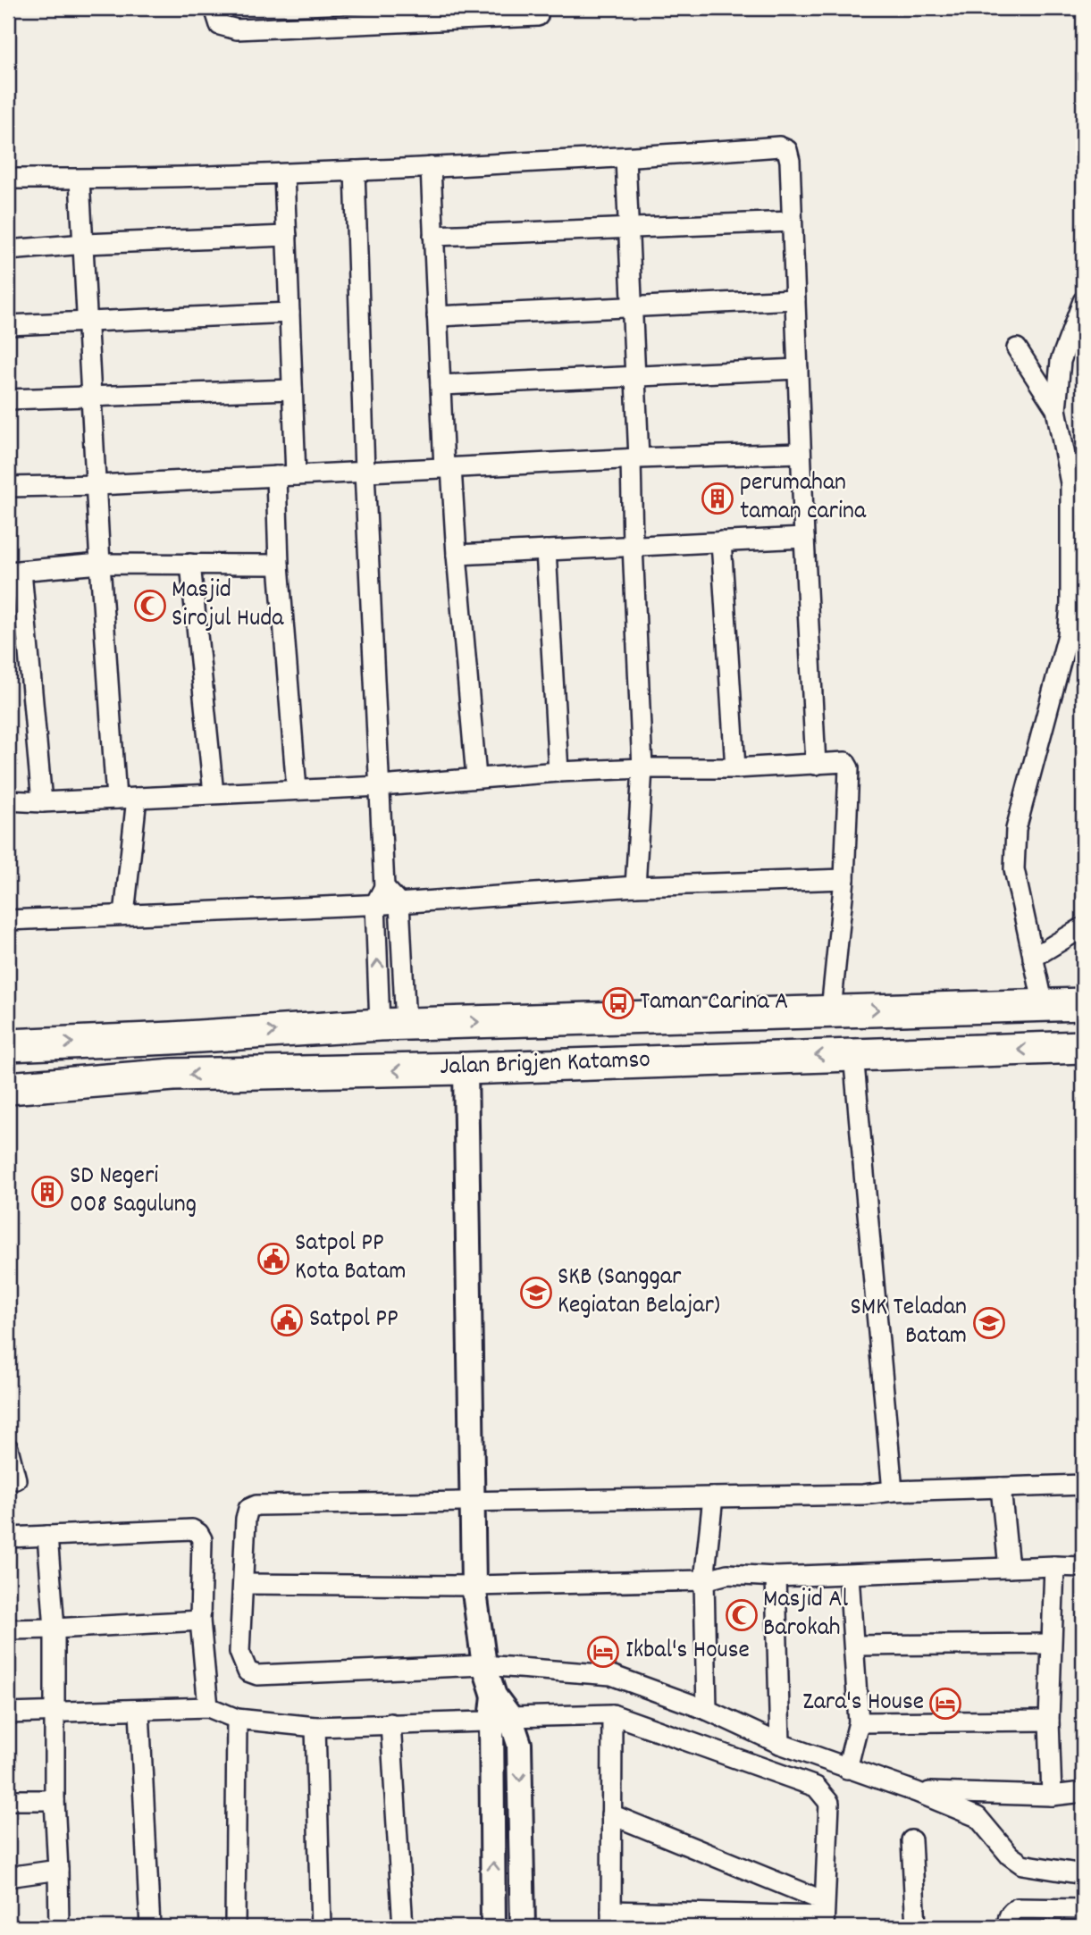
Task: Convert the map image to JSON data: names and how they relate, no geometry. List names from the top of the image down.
{
  "streets": {
    "highway": ["Jalan Brigjen Katamso"]
  },
  "places": {
    "building": ["perumahan taman carina", "SD Negeri 008 Sagulung"],
    "mosque": ["Masjid Sirojul Huda", "Masjid Al Barokah"],
    "bus stop": ["Taman Carina A"],
    "public building": ["Satpol PP Kota Batam", "Satpol PP"],
    "school or university": ["SKB (Sanggar Kegiatan Belajar)", "SMK Teladan Batam"],
    "hotel": ["Ikbal's House", "Zara's House"]
  }
}
